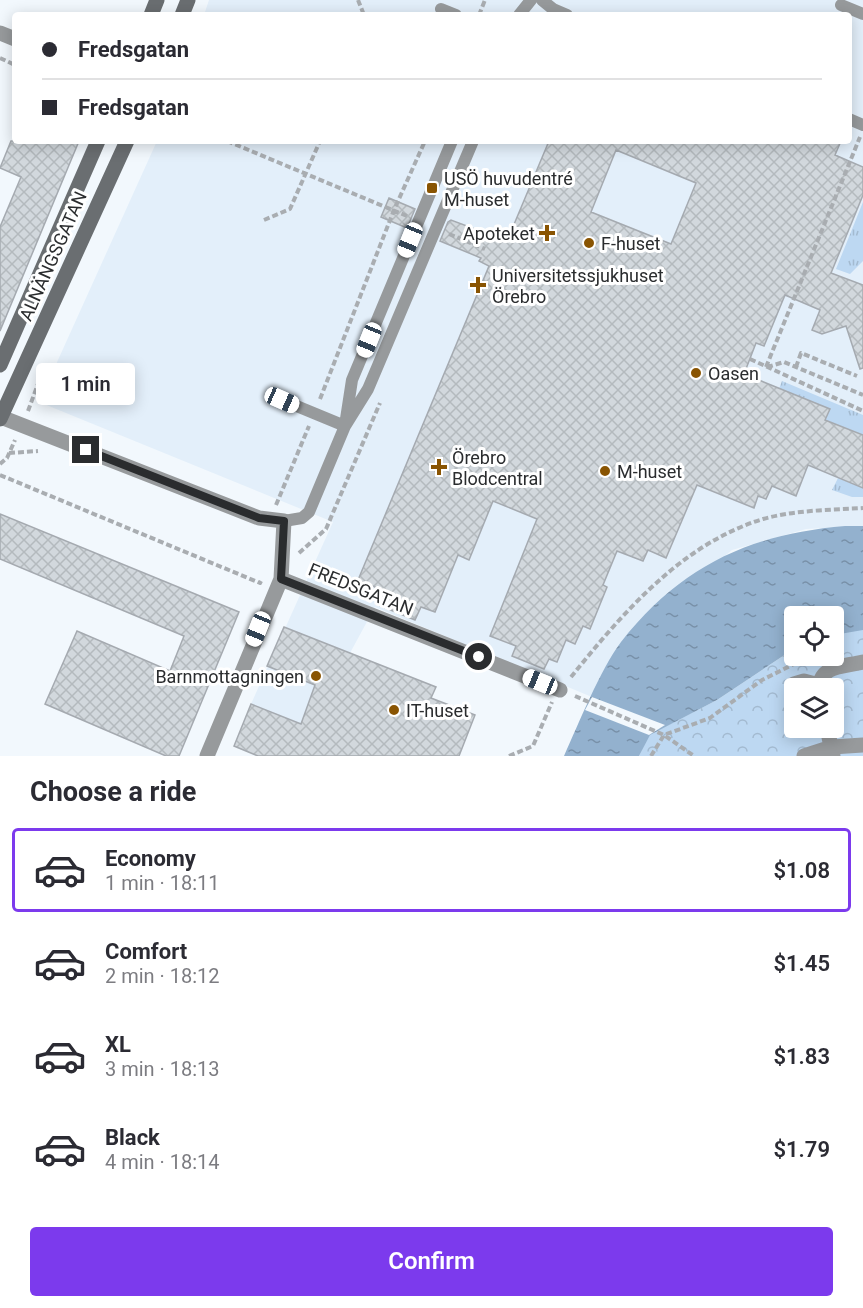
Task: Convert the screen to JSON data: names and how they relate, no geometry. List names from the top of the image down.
{
  "streets": {
    "main road": ["ALNÄNGSGATAN"],
    "street": ["FREDSGATAN"]
  },
  "places": {
    "transit": ["USÖ huvudentré M-huset"],
    "health": ["Apoteket", "Universitetssjukhuset Örebro", "Örebro Blodcentral"],
    "other": [
      "F-huset",
      "Oasen",
      "M-huset",
      "Barnmottagningen",
      "IT-huset"
    ]
  },
  "page": {
    "banner": ["Fredsgatan", "Fredsgatan"],
    "bubble": "1 min",
    "heading": "Choose a ride",
    "list": [
      {
        "name": "Economy",
        "note": "1 min · 18:11",
        "value": "$1.08"
      },
      {
        "name": "Comfort",
        "note": "2 min · 18:12",
        "value": "$1.45"
      },
      {
        "name": "XL",
        "note": "3 min · 18:13",
        "value": "$1.83"
      },
      {
        "name": "Black",
        "note": "4 min · 18:14",
        "value": "$1.79"
      }
    ],
    "buttons": "Confirm"
  }
}
